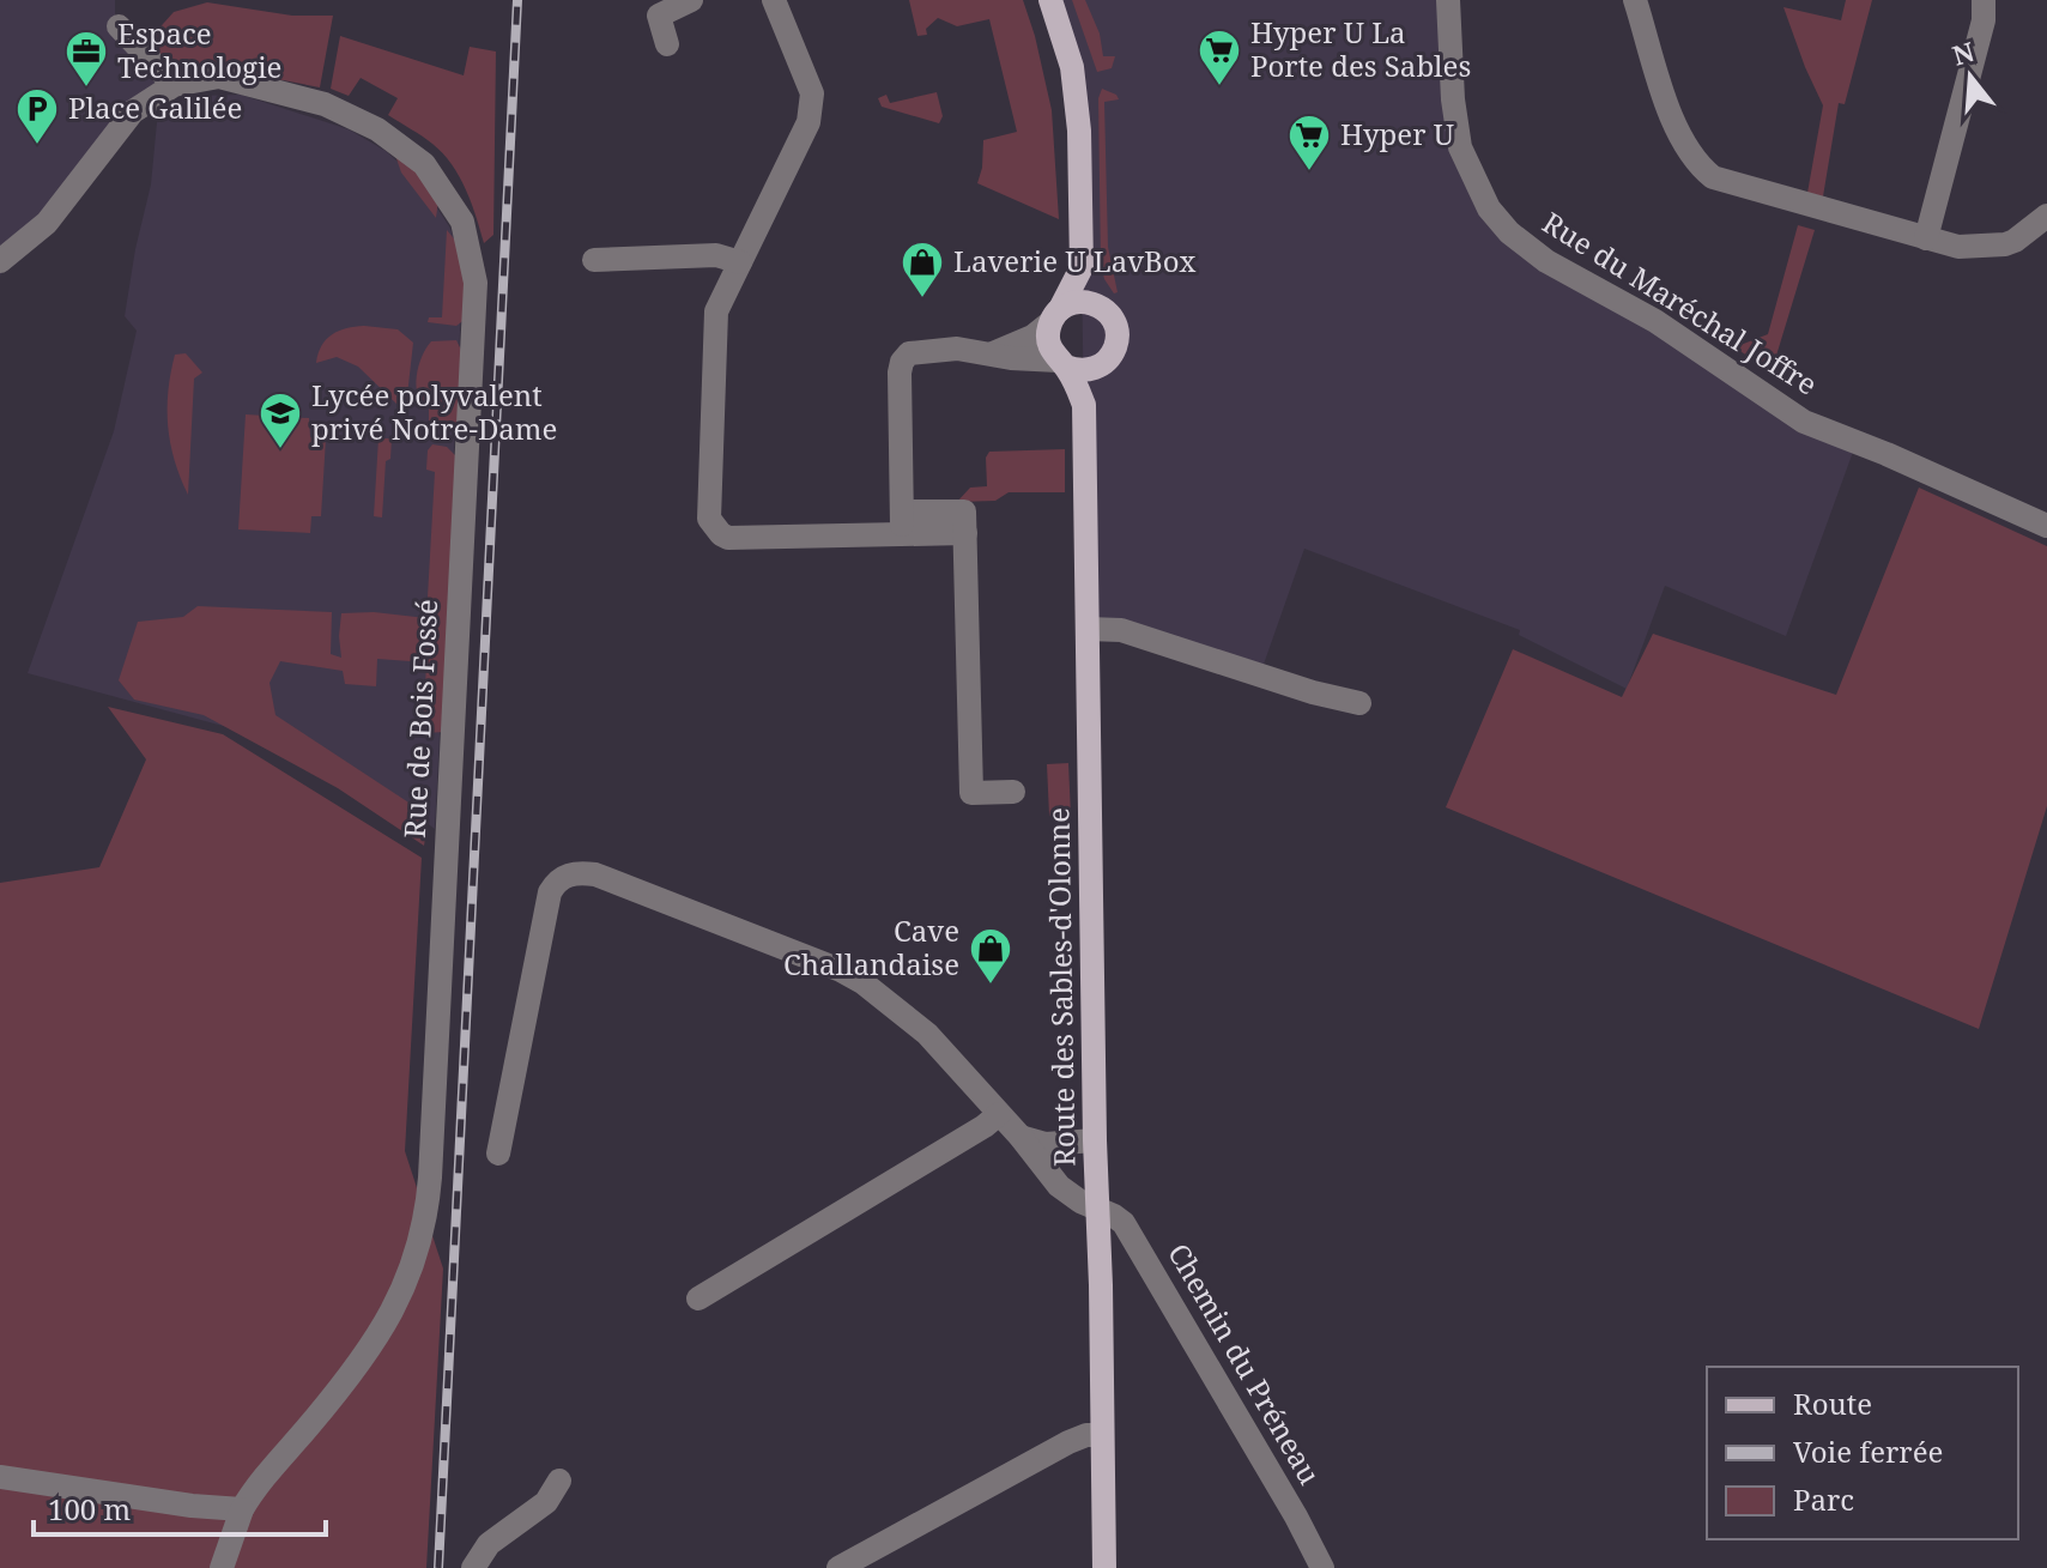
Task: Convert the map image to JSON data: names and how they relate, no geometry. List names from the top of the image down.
{
  "streets": {
    "main road": ["Route des Sables-d'Olonne"],
    "street": ["Rue du Maréchal Joffre", "Rue de Bois Fossé", "Chemin du Préneau"]
  },
  "crossings": [
    ["Route des Sables-d'Olonne", "Chemin du Préneau"]
  ],
  "places": {
    "supermarket": ["Hyper U La Porte des Sables", "Hyper U"],
    "office": ["Espace Technologie"],
    "parking": ["Place Galilée"],
    "shop": ["Laverie U LavBox", "Cave Challandaise"],
    "school or university": ["Lycée polyvalent privé Notre-Dame"]
  },
  "legend": ["Route", "Voie ferrée", "Parc"],
  "scale_bar": "100 m",
  "north": "top"
}
